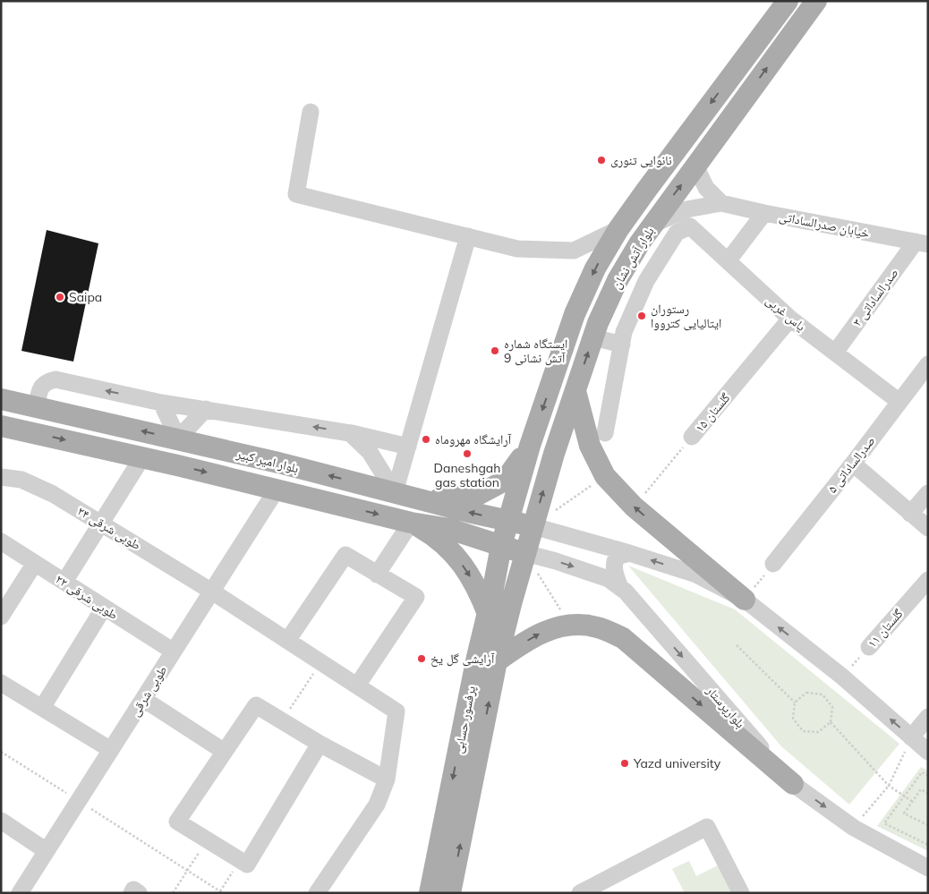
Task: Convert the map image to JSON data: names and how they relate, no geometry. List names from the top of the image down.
{
  "streets": {
    "main road": ["بلوار آتش نشان", "بلوار امیر کبیر", "پرفسور حسابی"],
    "street": [
      "خیابان صدرالساداتی",
      "صدرالساداتی ۳",
      "یاس غربی",
      "گلستان ۱۵",
      "صدرالساداتی ۵",
      "طوبی شرقی ۲۴",
      "طوبی شرقی ۲۲",
      "گلستان ۱۱",
      "طوبی شرقی",
      "بلوارپرستار"
    ]
  },
  "crossings": [
    ["خیابان صدرالساداتی", "صدرالساداتی ۳"],
    ["بلوار آتش نشان", "بلوار امیر کبیر"],
    ["بلوار آتش نشان", "بلوارپرستار"],
    ["بلوار آتش نشان", "پرفسور حسابی"],
    ["صدرالساداتی ۳", "یاس غربی"],
    ["یاس غربی", "گلستان ۱۵"],
    ["یاس غربی", "صدرالساداتی ۵"],
    ["بلوار امیر کبیر", "طوبی شرقی"],
    ["بلوار امیر کبیر", "بلوارپرستار"],
    ["بلوار امیر کبیر", "پرفسور حسابی"],
    ["طوبی شرقی ۲۴", "طوبی شرقی"],
    ["طوبی شرقی ۲۲", "طوبی شرقی"],
    ["بلوارپرستار", "پرفسور حسابی"]
  ],
  "places": [
    "نانوایی تنوری",
    "Saipa",
    "رستوران ایتالیایی کترووا",
    "ایستگاه شماره 9 آتش نشانی",
    "آرایشگاه مهروماه",
    "Daneshgah gas station",
    "آرایشی گل یخ",
    "Yazd university"
  ]
}
